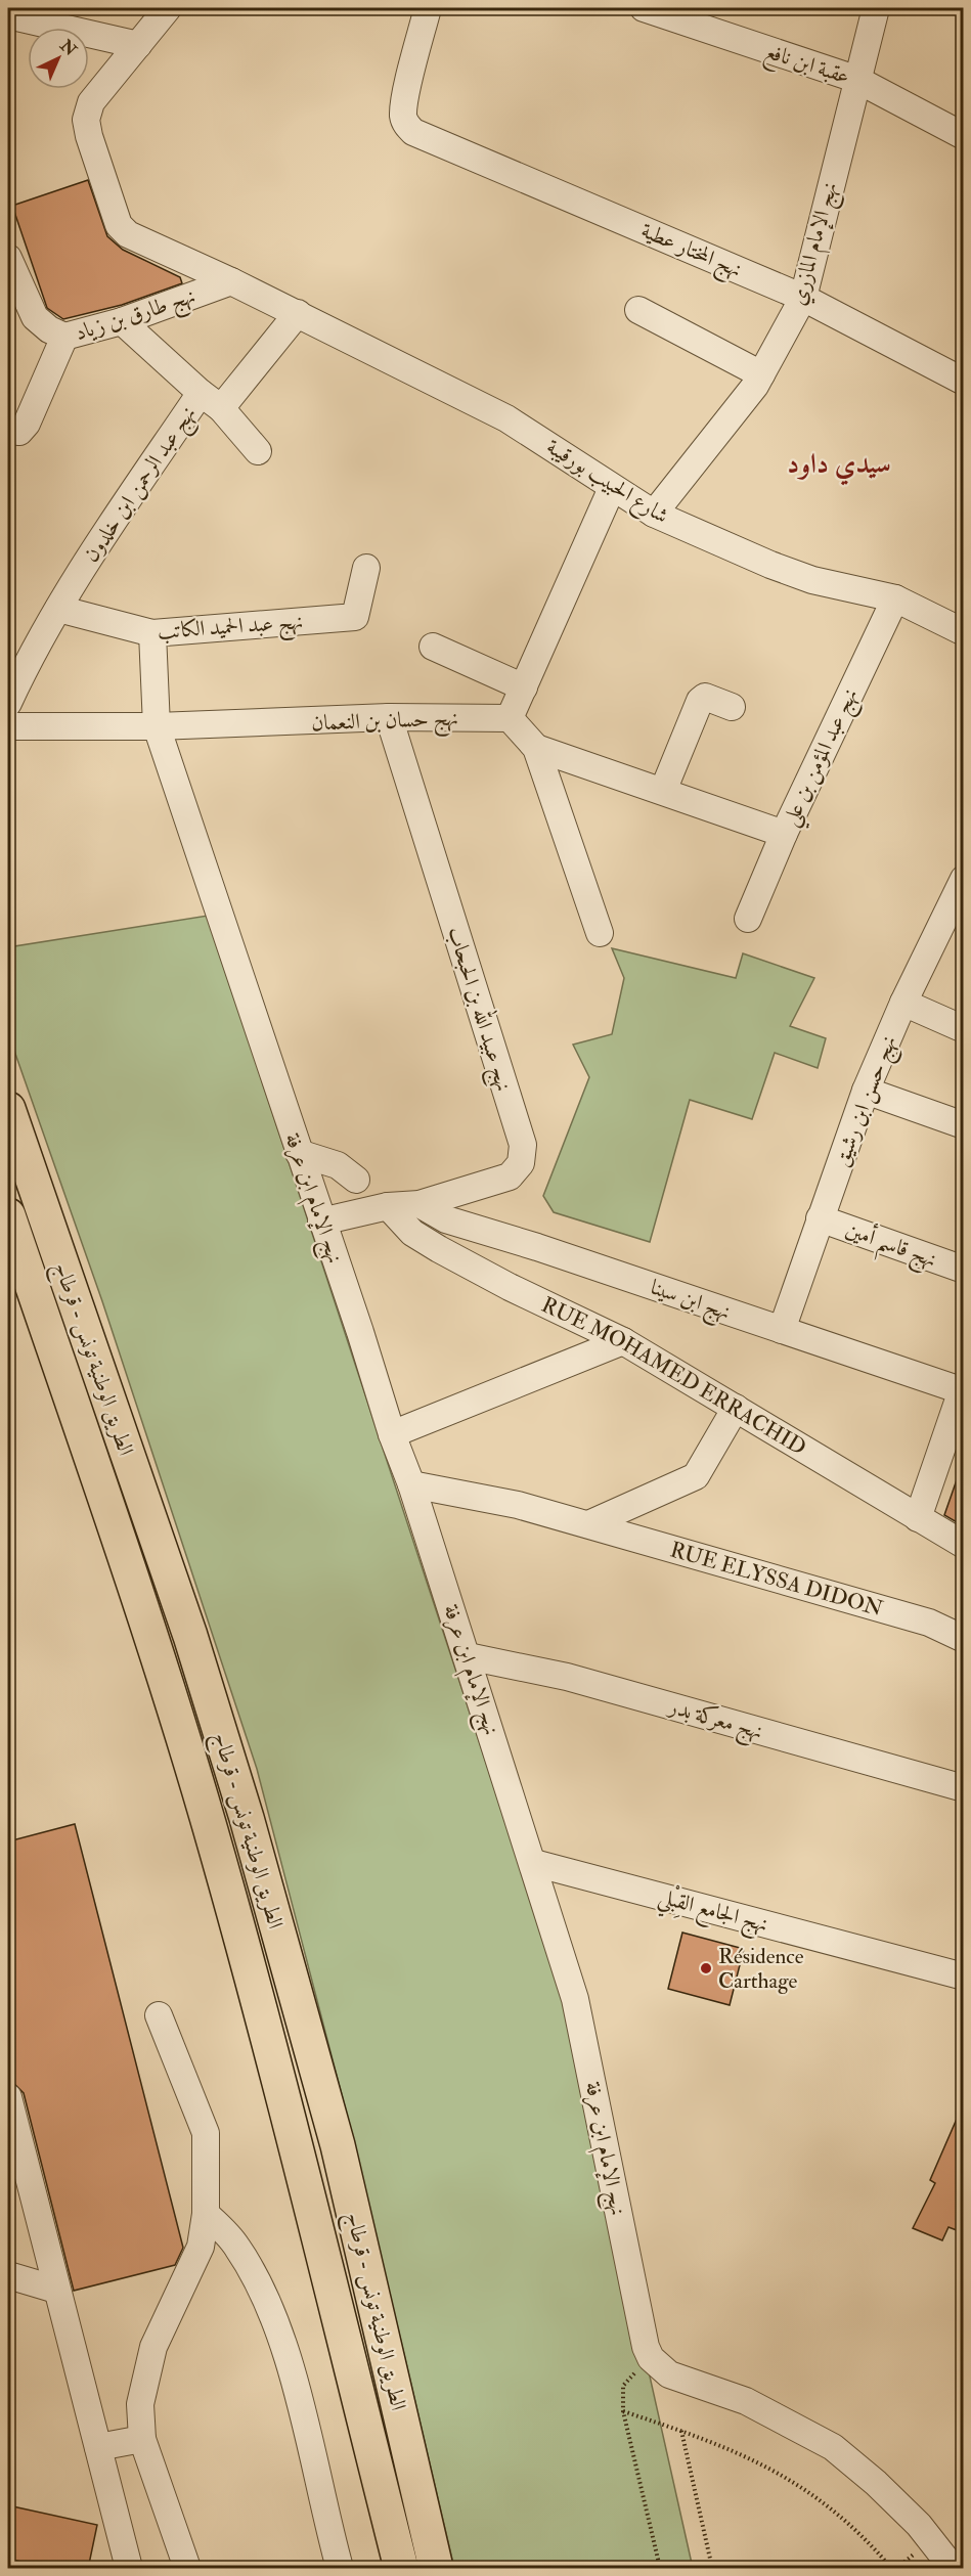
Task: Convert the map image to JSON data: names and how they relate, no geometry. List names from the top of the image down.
{
  "streets": {
    "highway": ["الطريق الوطنية تونس - قرطاج"],
    "street": [
      "عقبة ابن نافع",
      "نهج الإمام المازري",
      "نهج المختار عطية",
      "نهج طارق بن زياد",
      "شارع الحبيب بورقيبة",
      "نهج عبد الرحمن ابن خلدون",
      "نهج عبد الحميد الكاتب",
      "نهج حسان بن النعمان",
      "نهج عبد المؤمن بن علي",
      "نهج عبيد الله بن الحبحاب",
      "نهج حسن ابن رشيق",
      "نهج الإمام ابن عرفة",
      "نهج قاسم أمين",
      "نهج ابن سينا",
      "RUE MOHAMED ERRACHID",
      "RUE ELYSSA DIDON",
      "نهج معركة بدر",
      "نهج الجامع القِبْلي"
    ]
  },
  "crossings": [
    ["عقبة ابن نافع", "نهج الإمام المازري"],
    ["نهج الإمام المازري", "نهج المختار عطية"],
    ["نهج الإمام المازري", "شارع الحبيب بورقيبة"],
    ["نهج طارق بن زياد", "شارع الحبيب بورقيبة"],
    ["شارع الحبيب بورقيبة", "نهج عبد الرحمن ابن خلدون"],
    ["شارع الحبيب بورقيبة", "نهج عبد المؤمن بن علي"],
    ["نهج عبد الرحمن ابن خلدون", "نهج عبد الحميد الكاتب"],
    ["نهج عبد الحميد الكاتب", "نهج الإمام ابن عرفة"],
    ["نهج حسان بن النعمان", "نهج عبيد الله بن الحبحاب"],
    ["نهج حسان بن النعمان", "نهج الإمام ابن عرفة"],
    ["نهج عبيد الله بن الحبحاب", "نهج الإمام ابن عرفة"],
    ["نهج عبيد الله بن الحبحاب", "نهج ابن سينا"],
    ["نهج عبيد الله بن الحبحاب", "RUE MOHAMED ERRACHID"],
    ["نهج حسن ابن رشيق", "نهج قاسم أمين"],
    ["نهج حسن ابن رشيق", "نهج ابن سينا"],
    ["نهج الإمام ابن عرفة", "RUE ELYSSA DIDON"],
    ["نهج الإمام ابن عرفة", "نهج معركة بدر"],
    ["نهج الإمام ابن عرفة", "نهج الجامع القِبْلي"]
  ],
  "districts": ["سيدي داود"],
  "places": ["Résidence Carthage"],
  "north": "top right"
}
